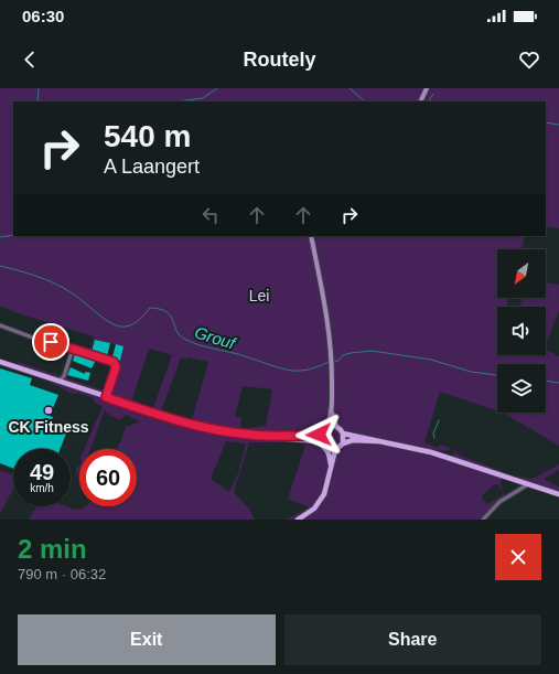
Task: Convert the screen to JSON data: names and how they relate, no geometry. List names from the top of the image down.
{
  "water": ["Grouf"],
  "parks": ["Lei"],
  "places": ["CK Fitness"],
  "north": "bottom left",
  "page": {
    "status": "06:30",
    "header": "Routely",
    "turn": ["540 m", "A Laangert"],
    "speed": "49 km/h",
    "limit": "60",
    "heading": ["2 min", "790 m · 06:32"],
    "buttons": ["Exit", "Share"]
  }
}
